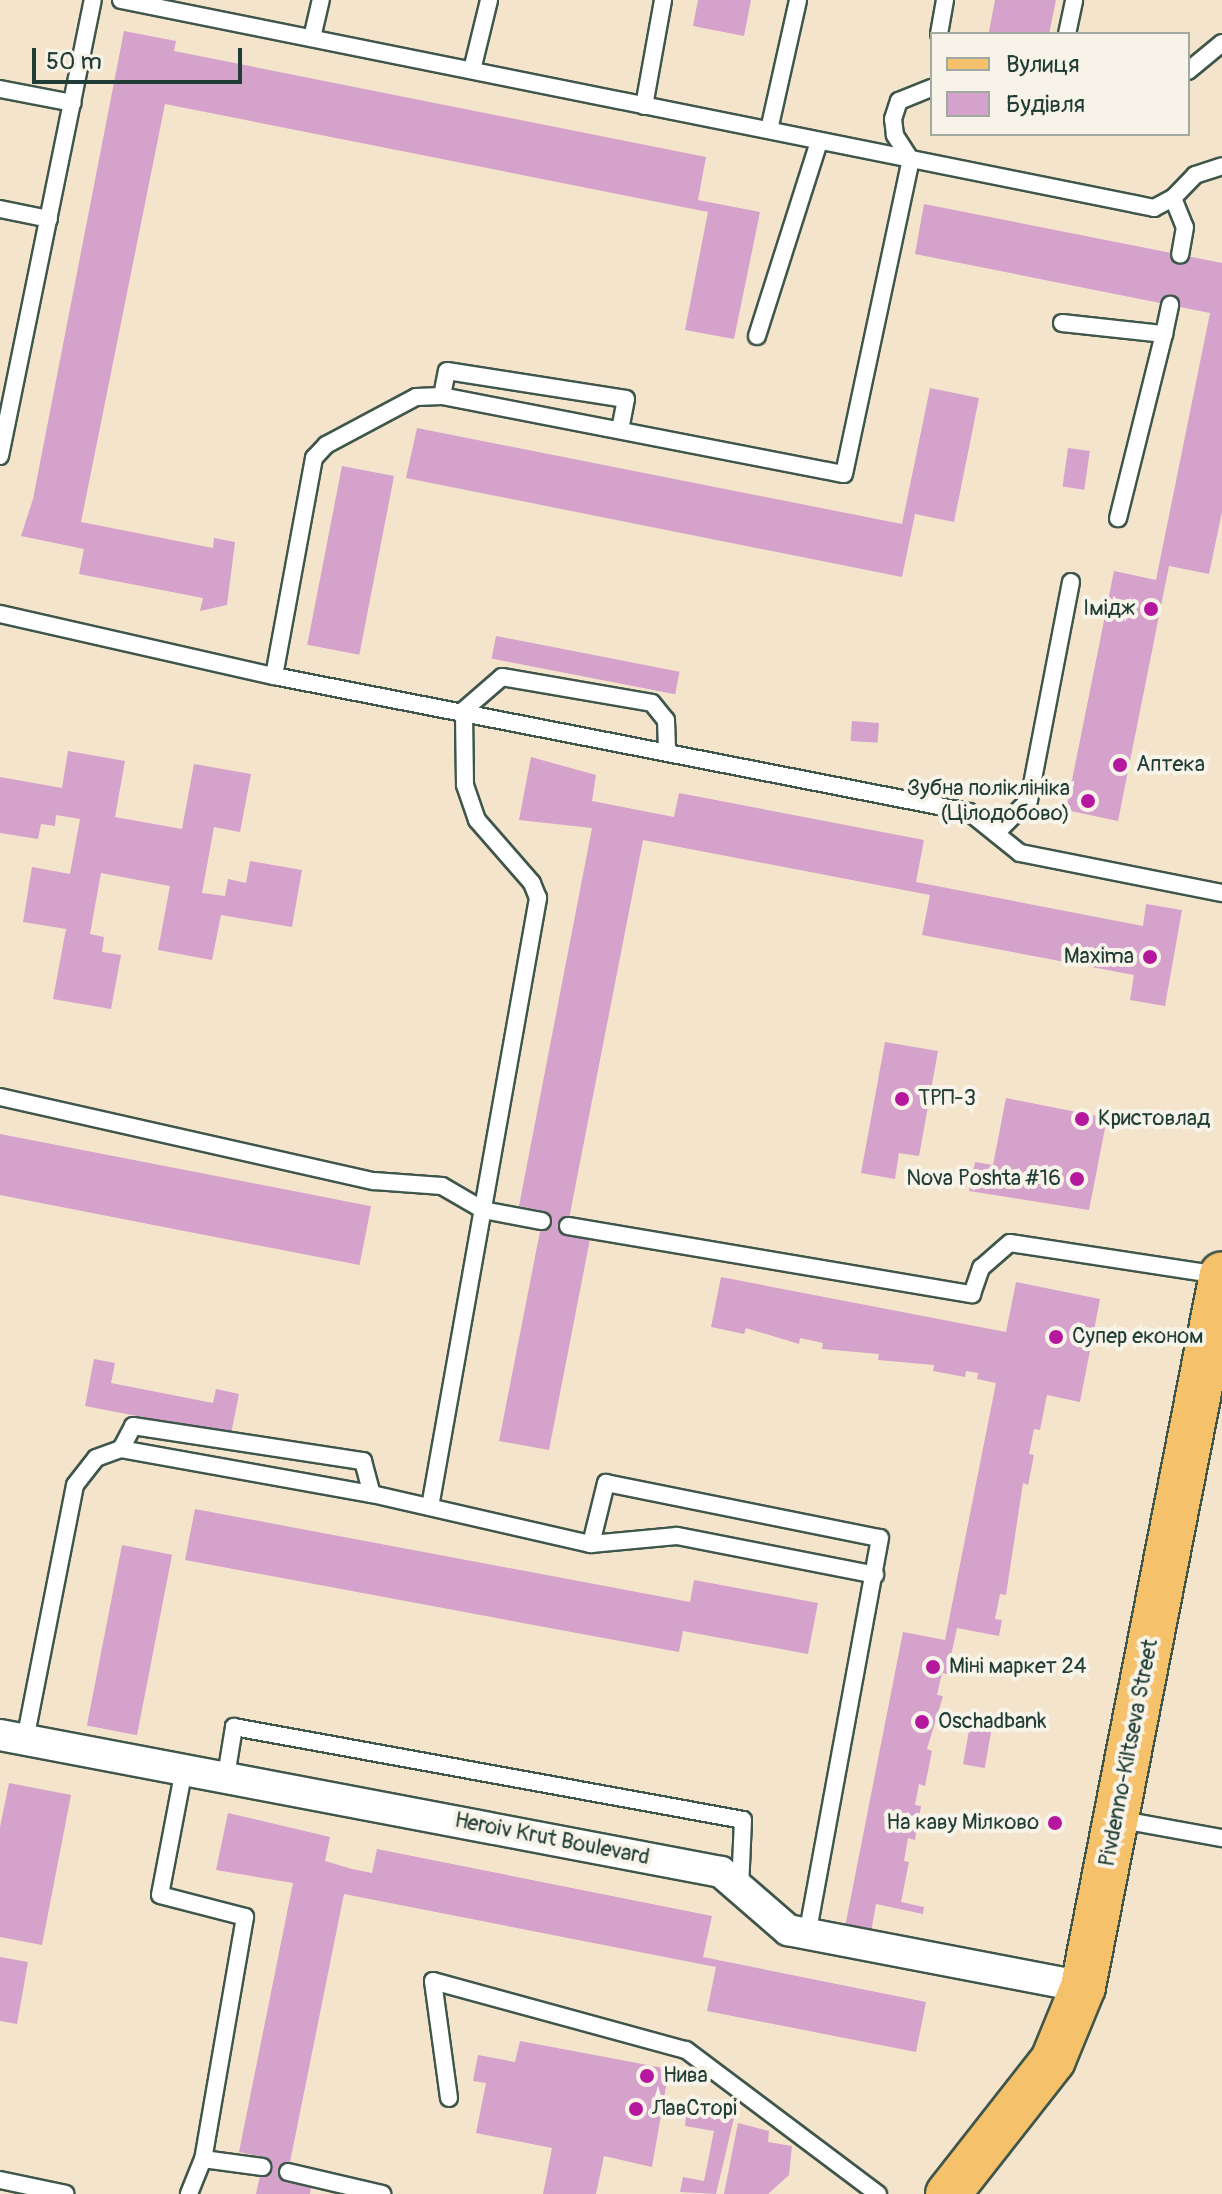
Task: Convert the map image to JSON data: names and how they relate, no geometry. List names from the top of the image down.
{
  "streets": {
    "main road": ["Pivdenno-Kiltseva Street"],
    "street": ["Heroiv Krut Boulevard"]
  },
  "crossings": [
    ["Pivdenno-Kiltseva Street", "Heroiv Krut Boulevard"]
  ],
  "places": [
    "Імідж",
    "Аптека",
    "Зубна поліклініка (Цілодобово)",
    "Maxima",
    "ТРП-3",
    "Кристовлад",
    "Nova Poshta #16",
    "Супер економ",
    "Міні маркет 24",
    "Oschadbank",
    "На каву Мілково",
    "Нива",
    "ЛавСторі"
  ],
  "legend": ["Вулиця", "Будівля"],
  "scale_bar": "50 m"
}
